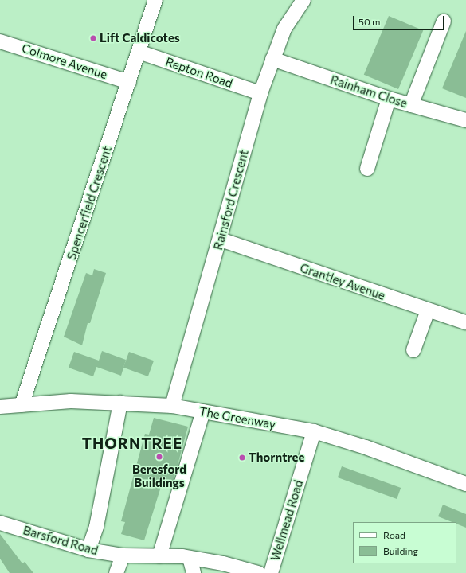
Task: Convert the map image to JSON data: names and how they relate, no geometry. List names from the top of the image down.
{
  "streets": {
    "street": [
      "Colmore Avenue",
      "Repton Road",
      "Rainham Close",
      "Rainsford Crescent",
      "Spencerfield Crescent",
      "Grantley Avenue",
      "The Greenway",
      "Wellmead Road",
      "Barsford Road"
    ]
  },
  "crossings": [
    ["Colmore Avenue", "Spencerfield Crescent"],
    ["Repton Road", "Rainsford Crescent"],
    ["Repton Road", "Spencerfield Crescent"],
    ["Rainham Close", "Rainsford Crescent"],
    ["Rainsford Crescent", "Grantley Avenue"],
    ["Rainsford Crescent", "The Greenway"],
    ["Spencerfield Crescent", "The Greenway"],
    ["The Greenway", "Wellmead Road"]
  ],
  "districts": ["THORNTREE"],
  "places": ["Lift Caldicotes", "Beresford Buildings", "Thorntree"],
  "legend": ["Road", "Building"],
  "scale_bar": "50 m"
}
